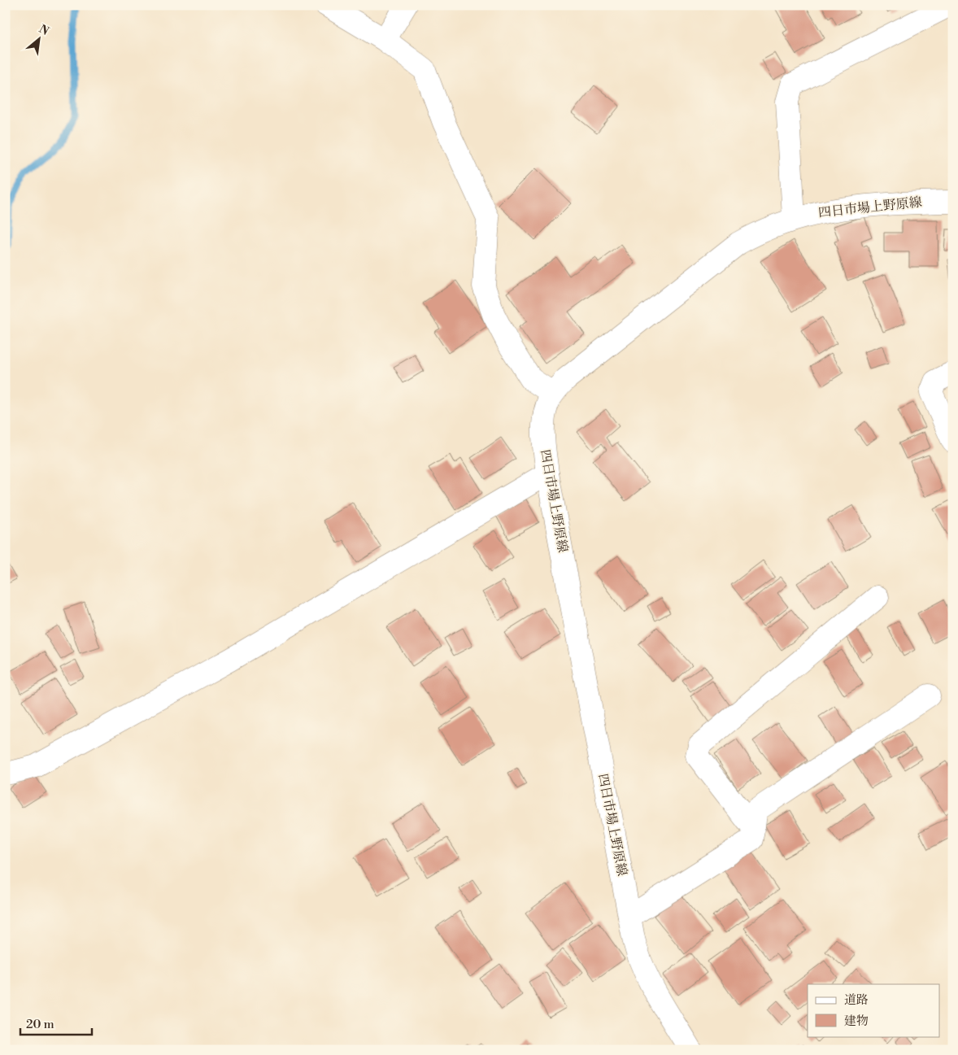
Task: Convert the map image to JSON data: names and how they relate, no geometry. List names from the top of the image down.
{
  "streets": {
    "main road": ["四日市場上野原線"]
  },
  "legend": ["道路", "建物"],
  "scale_bar": "20 m",
  "north": "top right"
}
